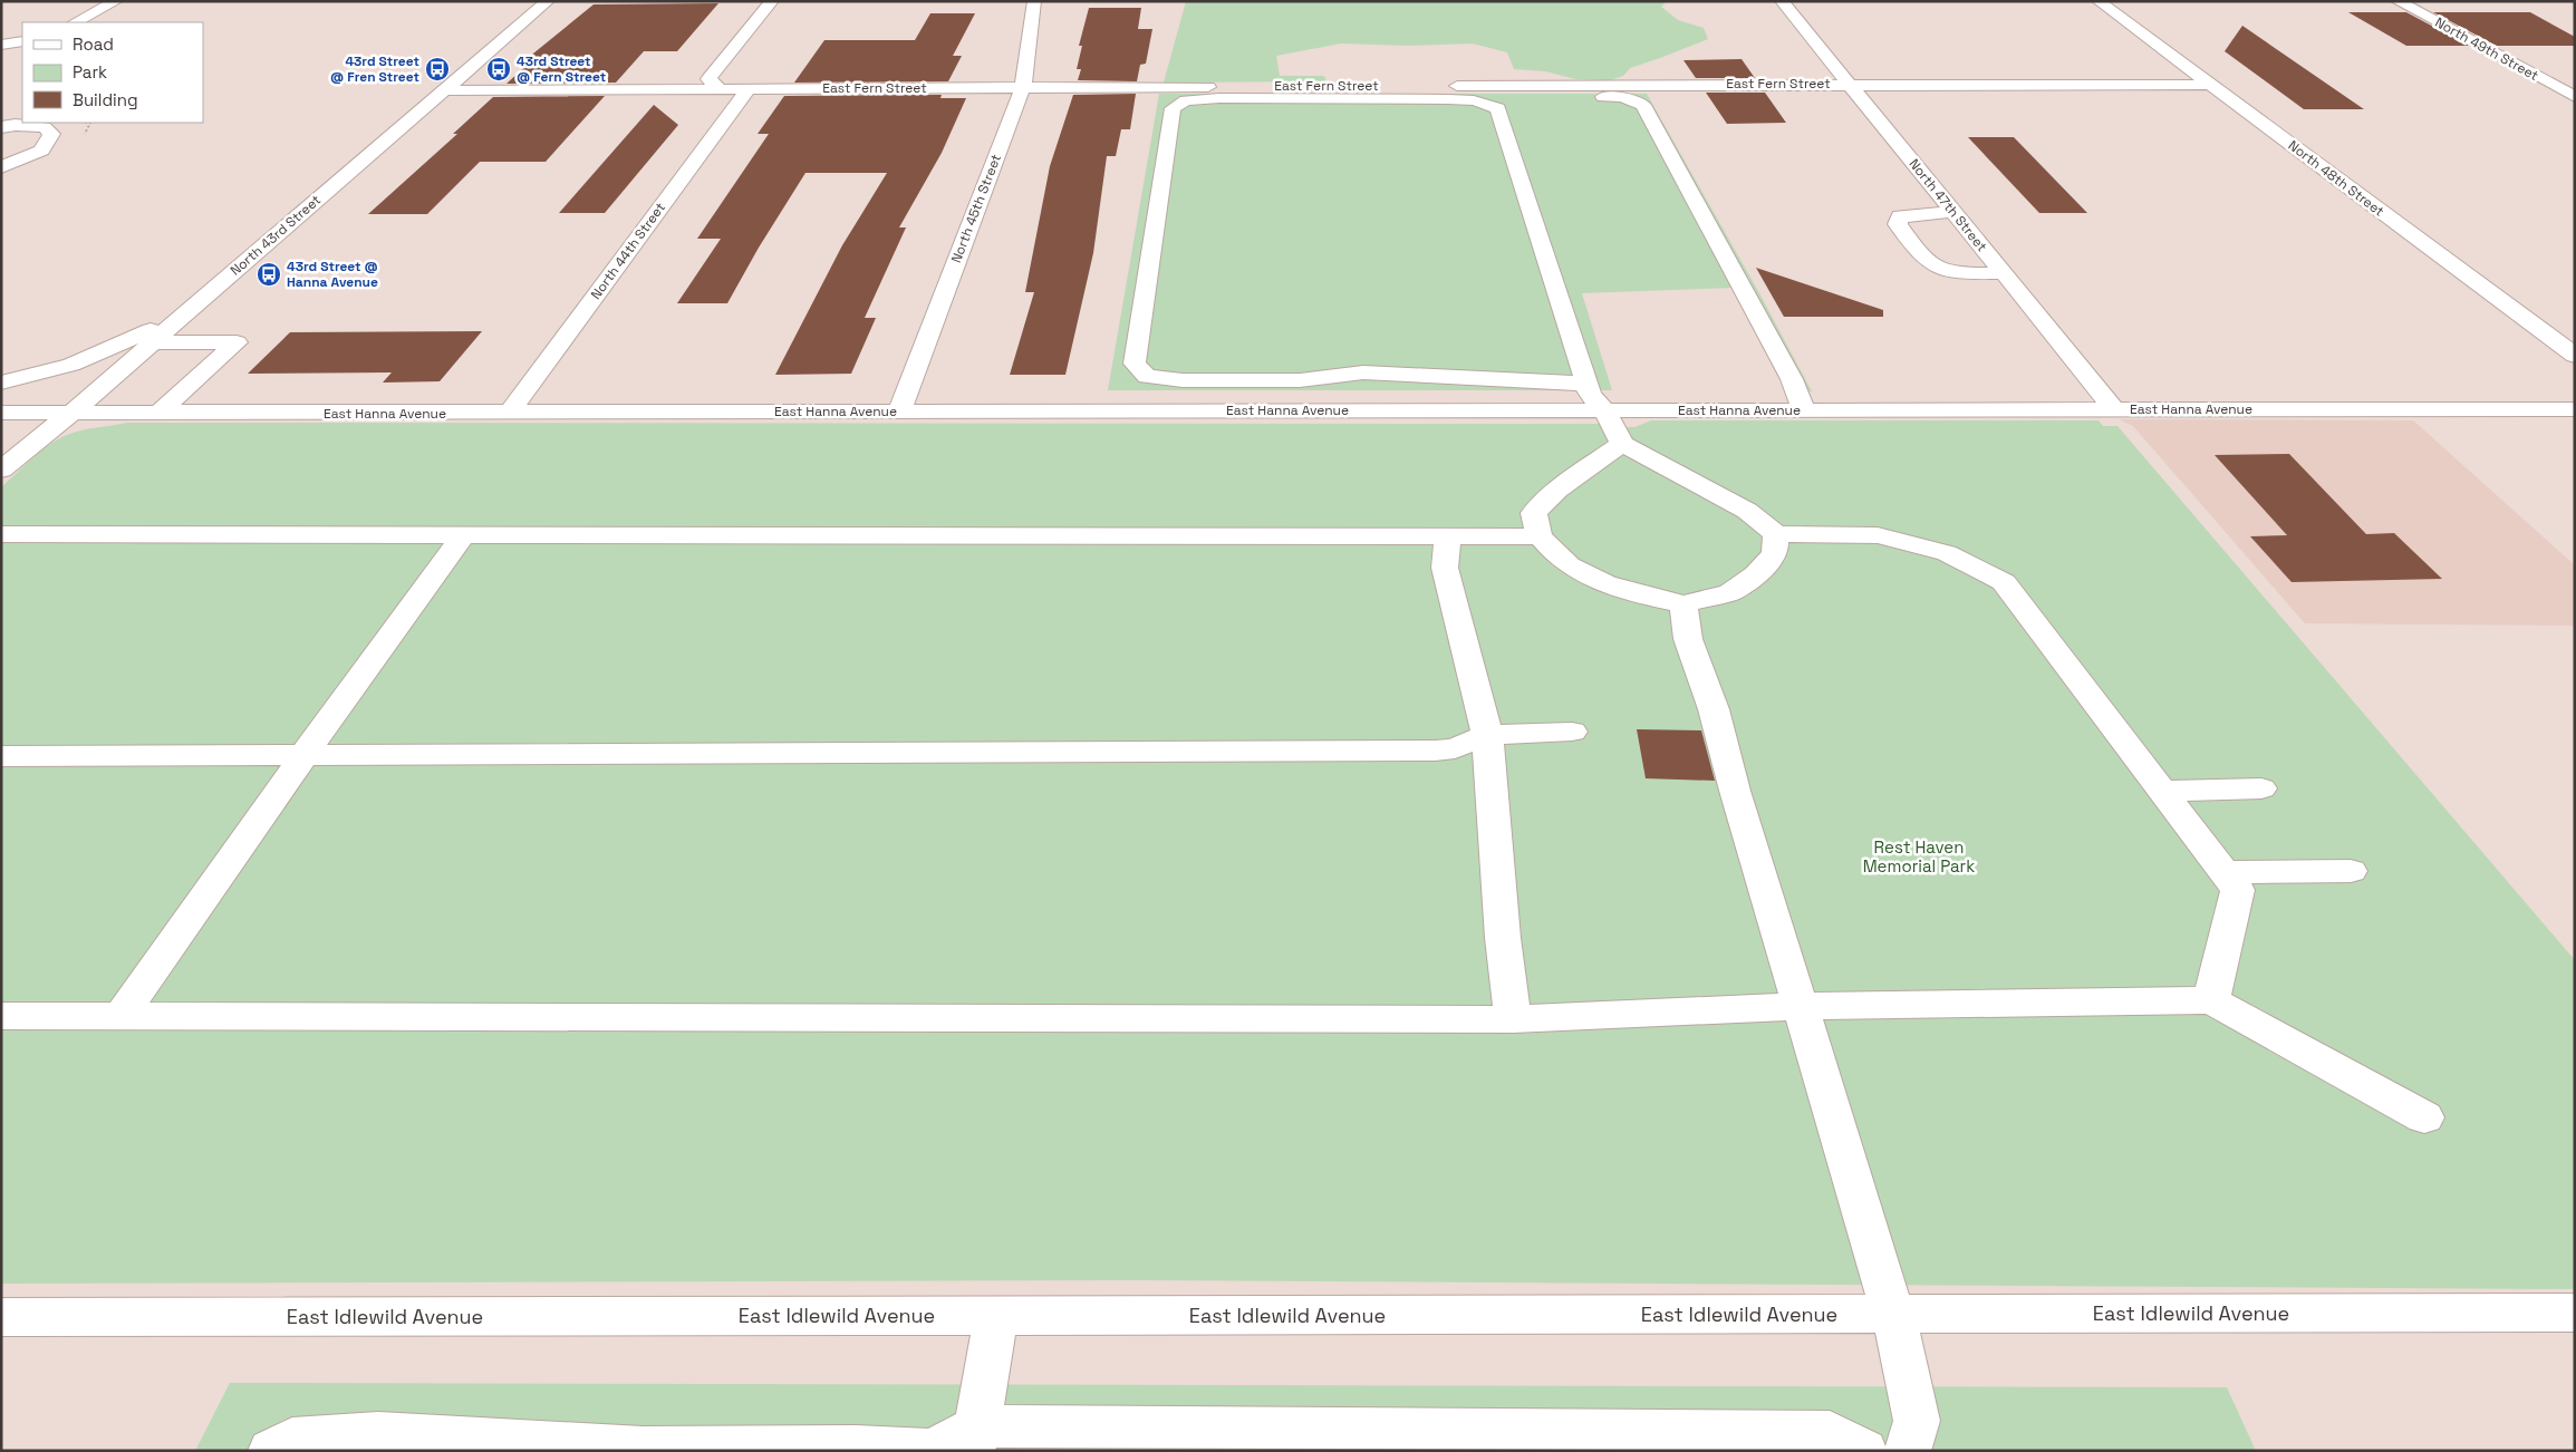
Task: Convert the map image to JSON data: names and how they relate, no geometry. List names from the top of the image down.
{
  "streets": {
    "street": [
      "North 49th Street",
      "East Fern Street",
      "North 48th Street",
      "North 47th Street",
      "North 45th Street",
      "North 43rd Street",
      "North 44th Street",
      "East Hanna Avenue",
      "East Idlewild Avenue"
    ]
  },
  "crossings": [
    ["East Fern Street", "North 48th Street"],
    ["East Fern Street", "North 47th Street"],
    ["East Fern Street", "North 45th Street"],
    ["East Fern Street", "North 43rd Street"],
    ["East Fern Street", "North 44th Street"],
    ["North 47th Street", "East Hanna Avenue"],
    ["North 45th Street", "East Hanna Avenue"],
    ["North 43rd Street", "East Hanna Avenue"],
    ["North 44th Street", "East Hanna Avenue"]
  ],
  "parks": ["Rest Haven Memorial Park"],
  "places": {
    "bus stop": ["43rd Street @ Fren Street", "43rd Street @ Fern Street", "43rd Street @ Hanna Avenue"]
  },
  "legend": ["Road", "Park", "Building"]
}
